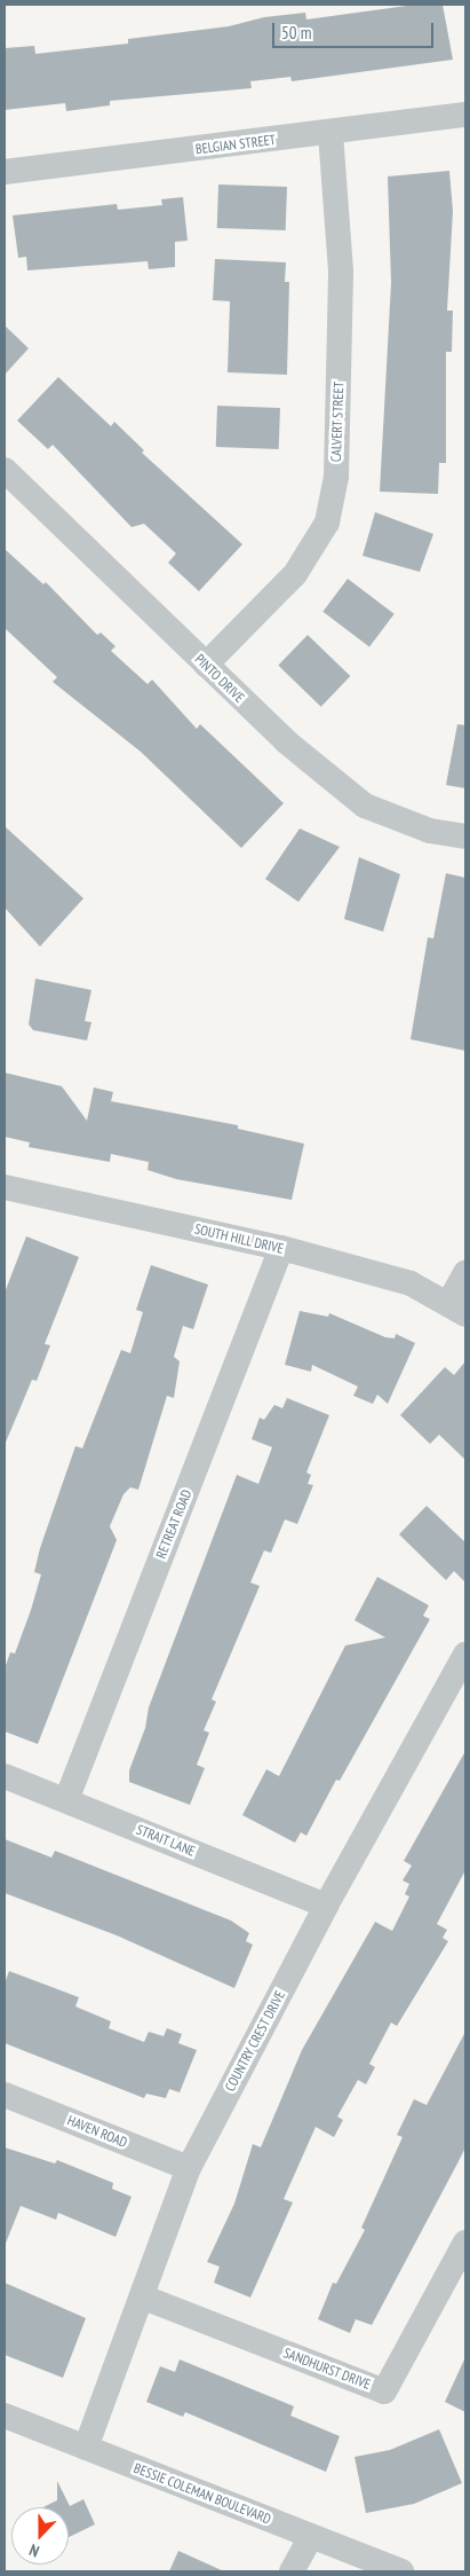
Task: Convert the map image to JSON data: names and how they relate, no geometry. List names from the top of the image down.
{
  "streets": {
    "street": [
      "BELGIAN STREET",
      "CALVERT STREET",
      "PINTO DRIVE",
      "SOUTH HILL DRIVE",
      "RETREAT ROAD",
      "STRAIT LANE",
      "COUNTRY CREST DRIVE",
      "HAVEN ROAD",
      "SANDHURST DRIVE",
      "BESSIE COLEMAN BOULEVARD"
    ]
  },
  "crossings": [
    ["BELGIAN STREET", "CALVERT STREET"],
    ["CALVERT STREET", "PINTO DRIVE"],
    ["SOUTH HILL DRIVE", "RETREAT ROAD"],
    ["RETREAT ROAD", "STRAIT LANE"],
    ["STRAIT LANE", "COUNTRY CREST DRIVE"],
    ["COUNTRY CREST DRIVE", "HAVEN ROAD"],
    ["COUNTRY CREST DRIVE", "SANDHURST DRIVE"],
    ["COUNTRY CREST DRIVE", "BESSIE COLEMAN BOULEVARD"]
  ],
  "scale_bar": "50 m",
  "north": "bottom"
}
